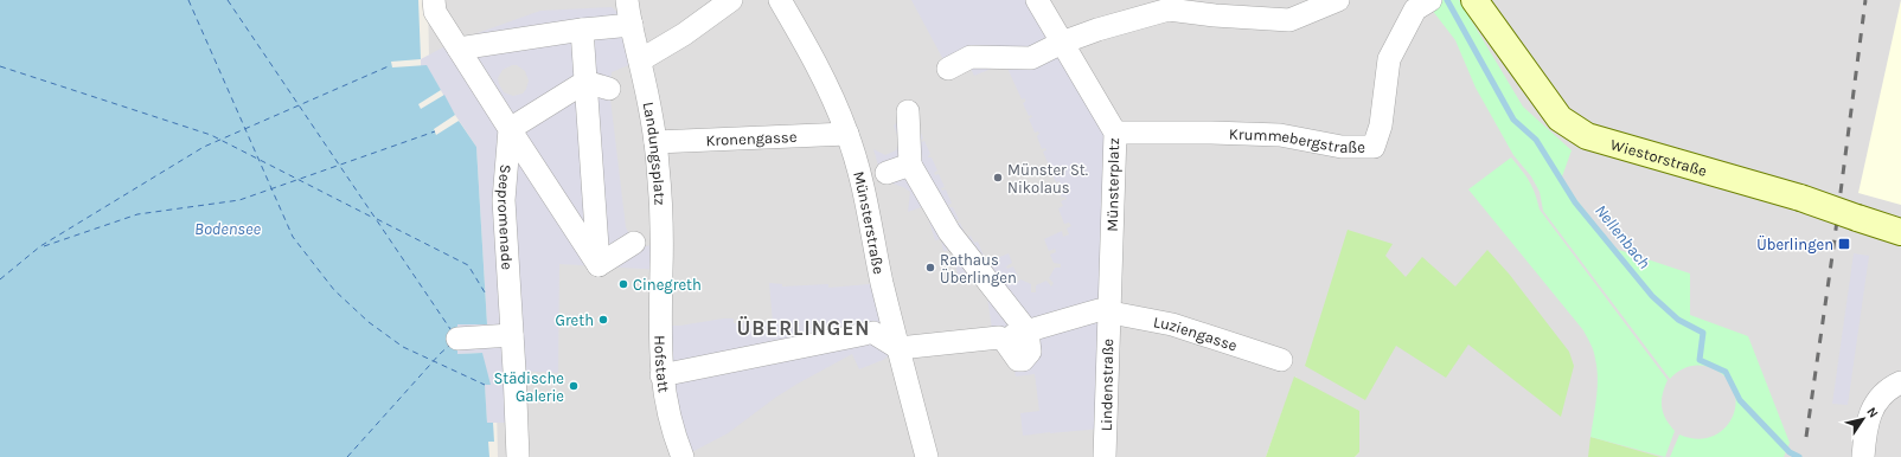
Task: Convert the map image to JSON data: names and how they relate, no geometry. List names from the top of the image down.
{
  "streets": {
    "street": [
      "Kronengasse",
      "Krummebergstraße",
      "Landungsplatz",
      "Wiestorstraße",
      "Münsterplatz",
      "Seepromenade",
      "Münsterstraße",
      "Luziengasse",
      "Hofstatt",
      "Lindenstraße"
    ]
  },
  "crossings": [
    ["Kronengasse", "Landungsplatz"],
    ["Kronengasse", "Münsterstraße"],
    ["Krummebergstraße", "Münsterplatz"],
    ["Landungsplatz", "Hofstatt"],
    ["Münsterplatz", "Luziengasse"],
    ["Münsterplatz", "Lindenstraße"],
    ["Münsterstraße", "Luziengasse"],
    ["Luziengasse", "Lindenstraße"]
  ],
  "districts": ["ÜBERLINGEN"],
  "water": ["Bodensee", "Nellenbach"],
  "places": {
    "other": [
      "Münster St. Nikolaus",
      "Rathaus Überlingen",
      "Cinegreth",
      "Greth",
      "Städische Galerie"
    ],
    "transit": ["Überlingen"]
  },
  "north": "top right"
}
